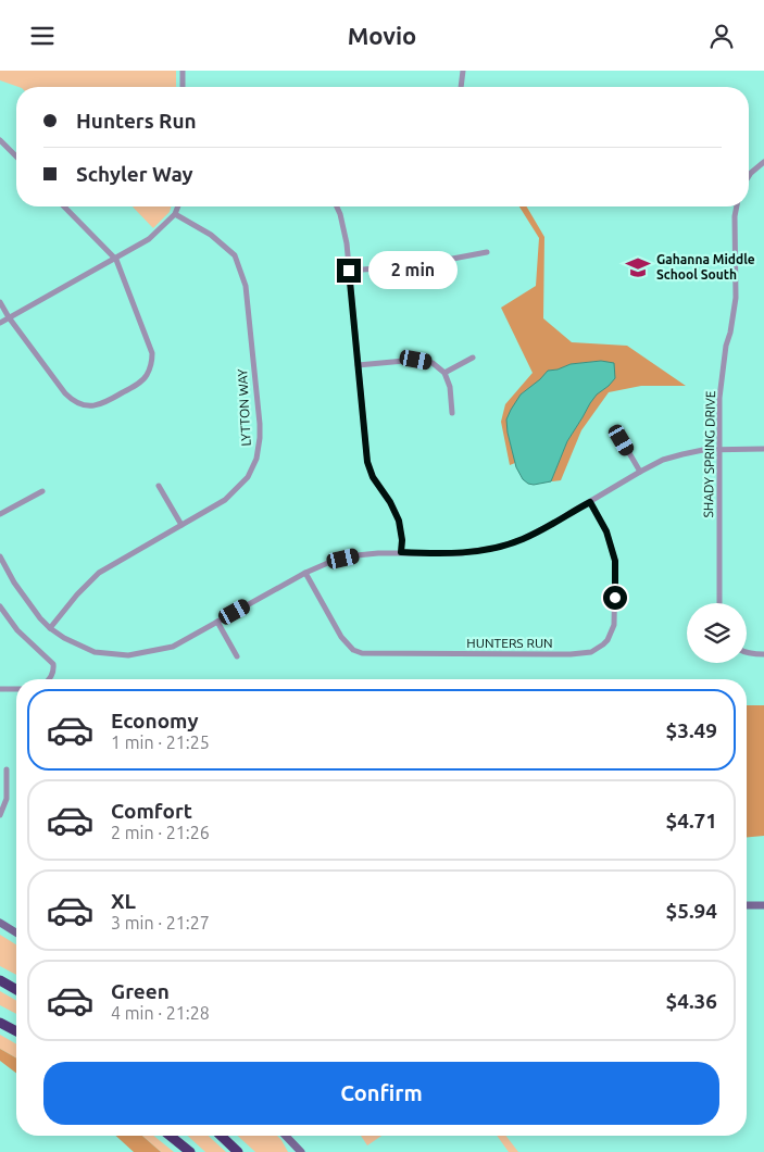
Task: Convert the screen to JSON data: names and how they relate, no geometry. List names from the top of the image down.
{
  "streets": {
    "street": ["LYTTON WAY", "SHADY SPRING DRIVE", "HUNTERS RUN"]
  },
  "places": {
    "school or university": ["Gahanna Middle School South"]
  },
  "page": {
    "header": "Movio",
    "banner": ["Hunters Run", "Schyler Way"],
    "bubble": "2 min",
    "list": [
      {
        "name": "Economy",
        "note": "1 min · 21:25",
        "value": "$3.49"
      },
      {
        "name": "Comfort",
        "note": "2 min · 21:26",
        "value": "$4.71"
      },
      {
        "name": "XL",
        "note": "3 min · 21:27",
        "value": "$5.94"
      },
      {
        "name": "Green",
        "note": "4 min · 21:28",
        "value": "$4.36"
      }
    ],
    "buttons": "Confirm"
  }
}
